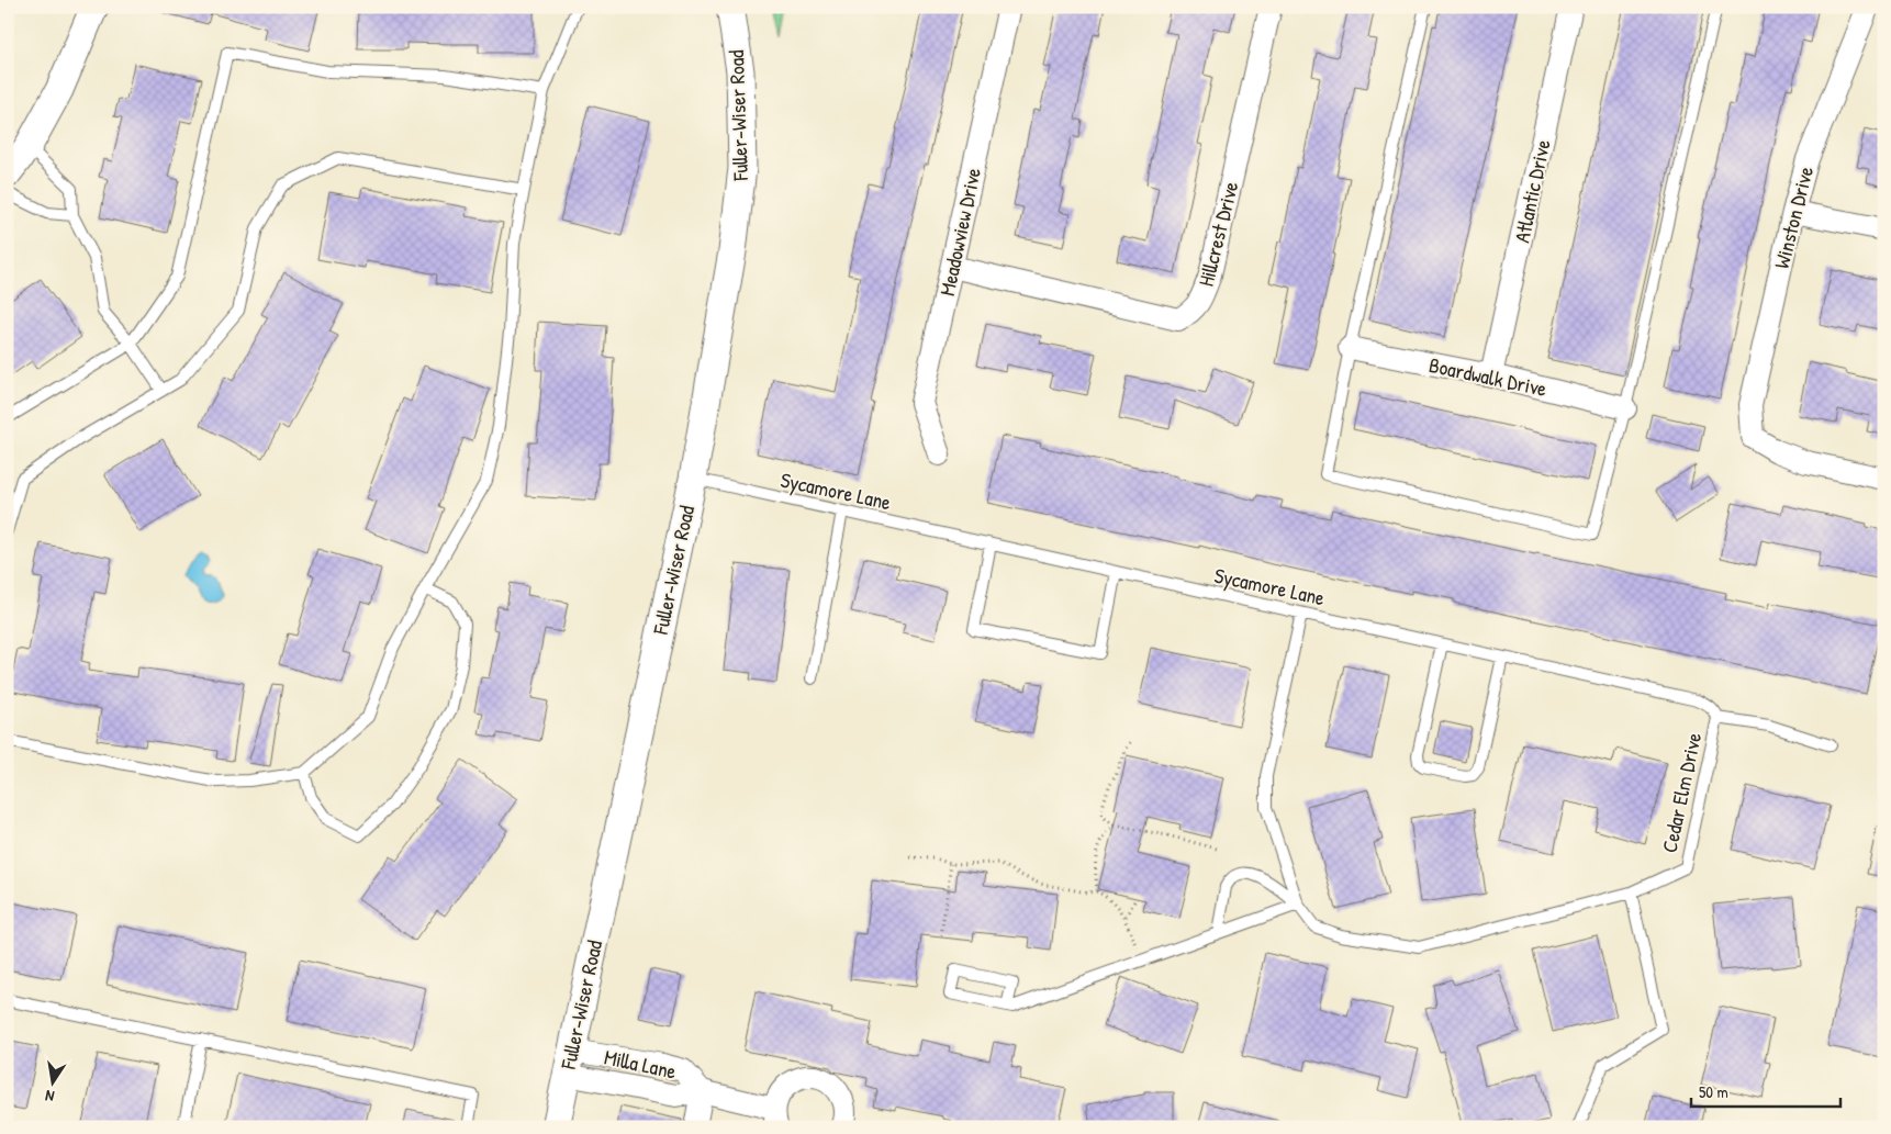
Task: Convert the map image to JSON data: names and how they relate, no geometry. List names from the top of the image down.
{
  "streets": {
    "street": [
      "Fuller-Wiser Road",
      "Atlantic Drive",
      "Winston Drive",
      "Meadowview Drive",
      "Hillcrest Drive",
      "Boardwalk Drive",
      "Milla Lane"
    ],
    "lane": ["Sycamore Lane", "Cedar Elm Drive"]
  },
  "crossings": [
    ["Fuller-Wiser Road", "Sycamore Lane"],
    ["Fuller-Wiser Road", "Milla Lane"],
    ["Atlantic Drive", "Boardwalk Drive"],
    ["Meadowview Drive", "Hillcrest Drive"],
    ["Sycamore Lane", "Cedar Elm Drive"]
  ],
  "scale_bar": "50 m",
  "north": "bottom"
}
